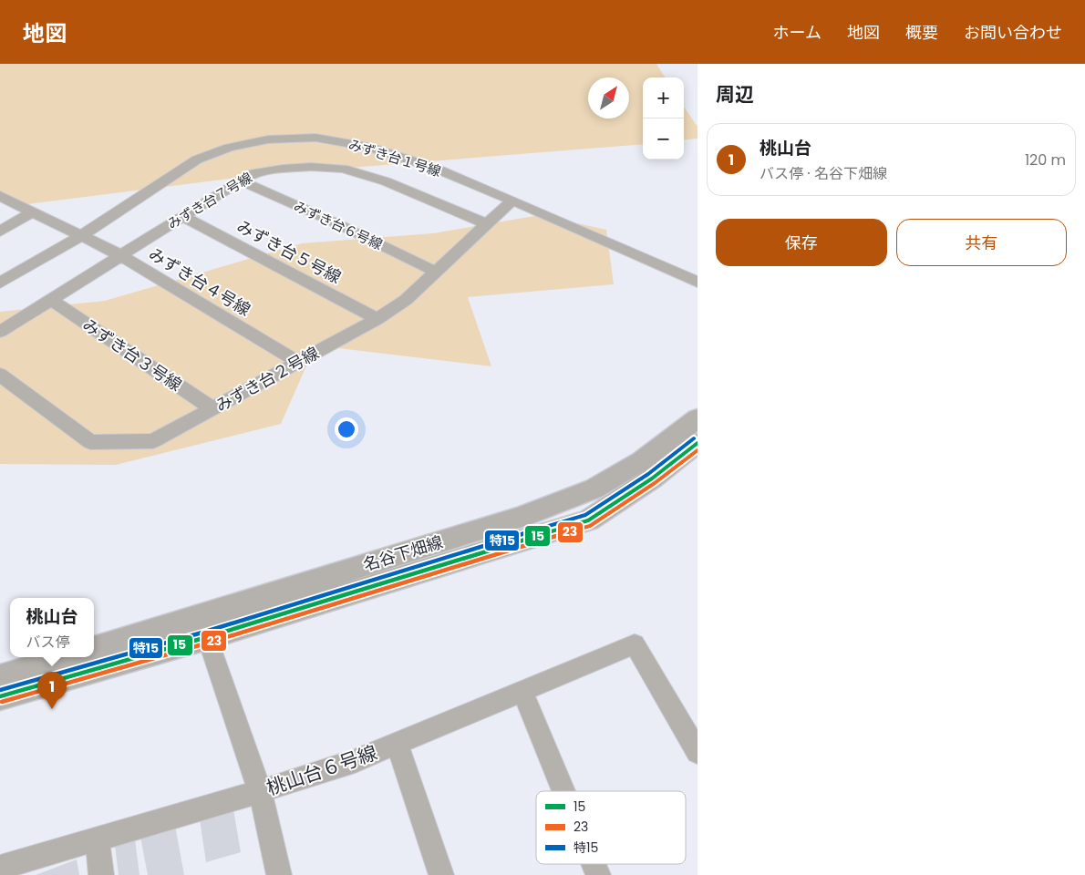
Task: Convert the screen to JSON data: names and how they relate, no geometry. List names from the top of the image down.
{
  "streets": {
    "street": [
      "みずき台１号線",
      "みずき台７号線",
      "みずき台６号線",
      "みずき台５号線",
      "みずき台４号線",
      "みずき台３号線",
      "みずき台２号線",
      "名谷下畑線",
      "桃山台６号線"
    ]
  },
  "crossings": [
    ["みずき台１号線", "みずき台４号線"],
    ["みずき台１号線", "みずき台２号線"],
    ["みずき台７号線", "みずき台６号線"],
    ["みずき台７号線", "みずき台５号線"],
    ["みずき台７号線", "みずき台４号線"],
    ["みずき台７号線", "みずき台３号線"],
    ["みずき台７号線", "みずき台２号線"],
    ["みずき台６号線", "みずき台２号線"],
    ["みずき台５号線", "みずき台２号線"],
    ["みずき台４号線", "みずき台２号線"],
    ["みずき台３号線", "みずき台２号線"]
  ],
  "lines": ["transit line 特15", "transit line 15", "transit line 23"],
  "legend": ["15", "23", "特15"],
  "north": "top right",
  "page": {
    "header": "地図",
    "nav": [
      "ホーム",
      "地図",
      "概要",
      "お問い合わせ"
    ],
    "heading": "周辺",
    "map_buttons": ["+", "−"],
    "list": [
      {
        "mark": "1",
        "name": "桃山台",
        "note": "バス停 · 名谷下畑線",
        "value": "120 m"
      }
    ],
    "buttons": ["保存", "共有"],
    "popup": ["桃山台", "バス停"],
    "pins": "1"
  }
}
